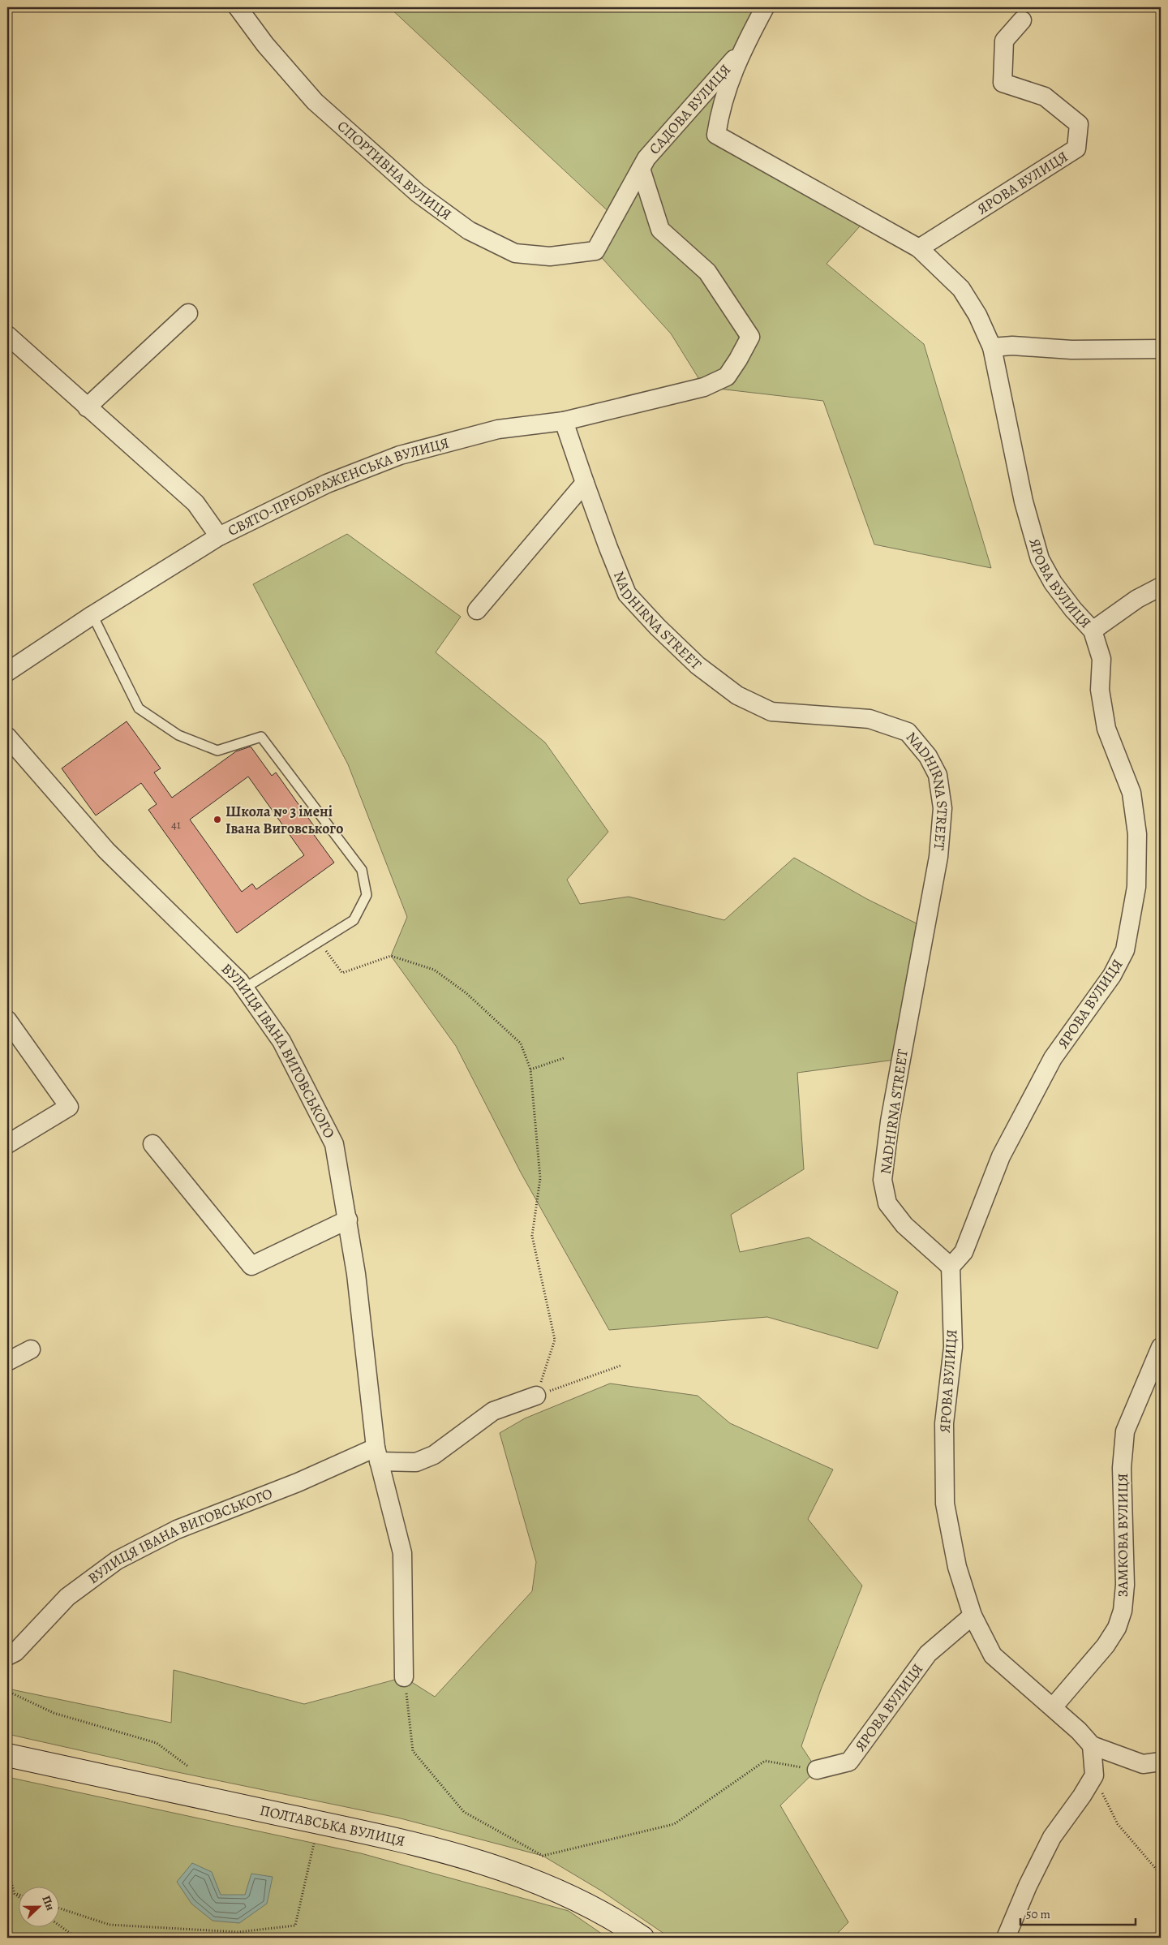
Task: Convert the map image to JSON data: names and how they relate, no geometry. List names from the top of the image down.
{
  "streets": {
    "main road": ["ПОЛТАВСЬКА ВУЛИЦЯ"],
    "street": [
      "САДОВА ВУЛИЦЯ",
      "СПОРТИВНА ВУЛИЦЯ",
      "ЯРОВА ВУЛИЦЯ",
      "СВЯТО-ПРЕОБРАЖЕНСЬКА ВУЛИЦЯ",
      "NADHIRNA STREET",
      "ВУЛИЦЯ ІВАНА ВИГОВСЬКОГО",
      "ЗАМКОВА ВУЛИЦЯ"
    ]
  },
  "crossings": [
    ["САДОВА ВУЛИЦЯ", "СПОРТИВНА ВУЛИЦЯ"],
    ["САДОВА ВУЛИЦЯ", "ЯРОВА ВУЛИЦЯ"],
    ["САДОВА ВУЛИЦЯ", "СВЯТО-ПРЕОБРАЖЕНСЬКА ВУЛИЦЯ"],
    ["ЯРОВА ВУЛИЦЯ", "NADHIRNA STREET"],
    ["ЯРОВА ВУЛИЦЯ", "ЗАМКОВА ВУЛИЦЯ"],
    ["СВЯТО-ПРЕОБРАЖЕНСЬКА ВУЛИЦЯ", "NADHIRNA STREET"]
  ],
  "places": ["Школа № 3 імені Івана Виговського"],
  "house_numbers": ["41"],
  "scale_bar": "50 m",
  "north": "right"
}
